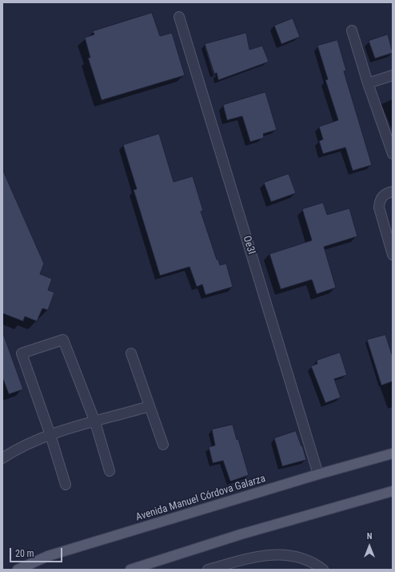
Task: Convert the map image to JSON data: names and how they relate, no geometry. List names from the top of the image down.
{
  "streets": {
    "main road": ["Avenida Manuel Córdova Galarza"],
    "street": ["Oe3I"]
  },
  "crossings": [
    ["Oe3I", "Avenida Manuel Córdova Galarza"]
  ],
  "scale_bar": "20 m",
  "north": "top"
}
